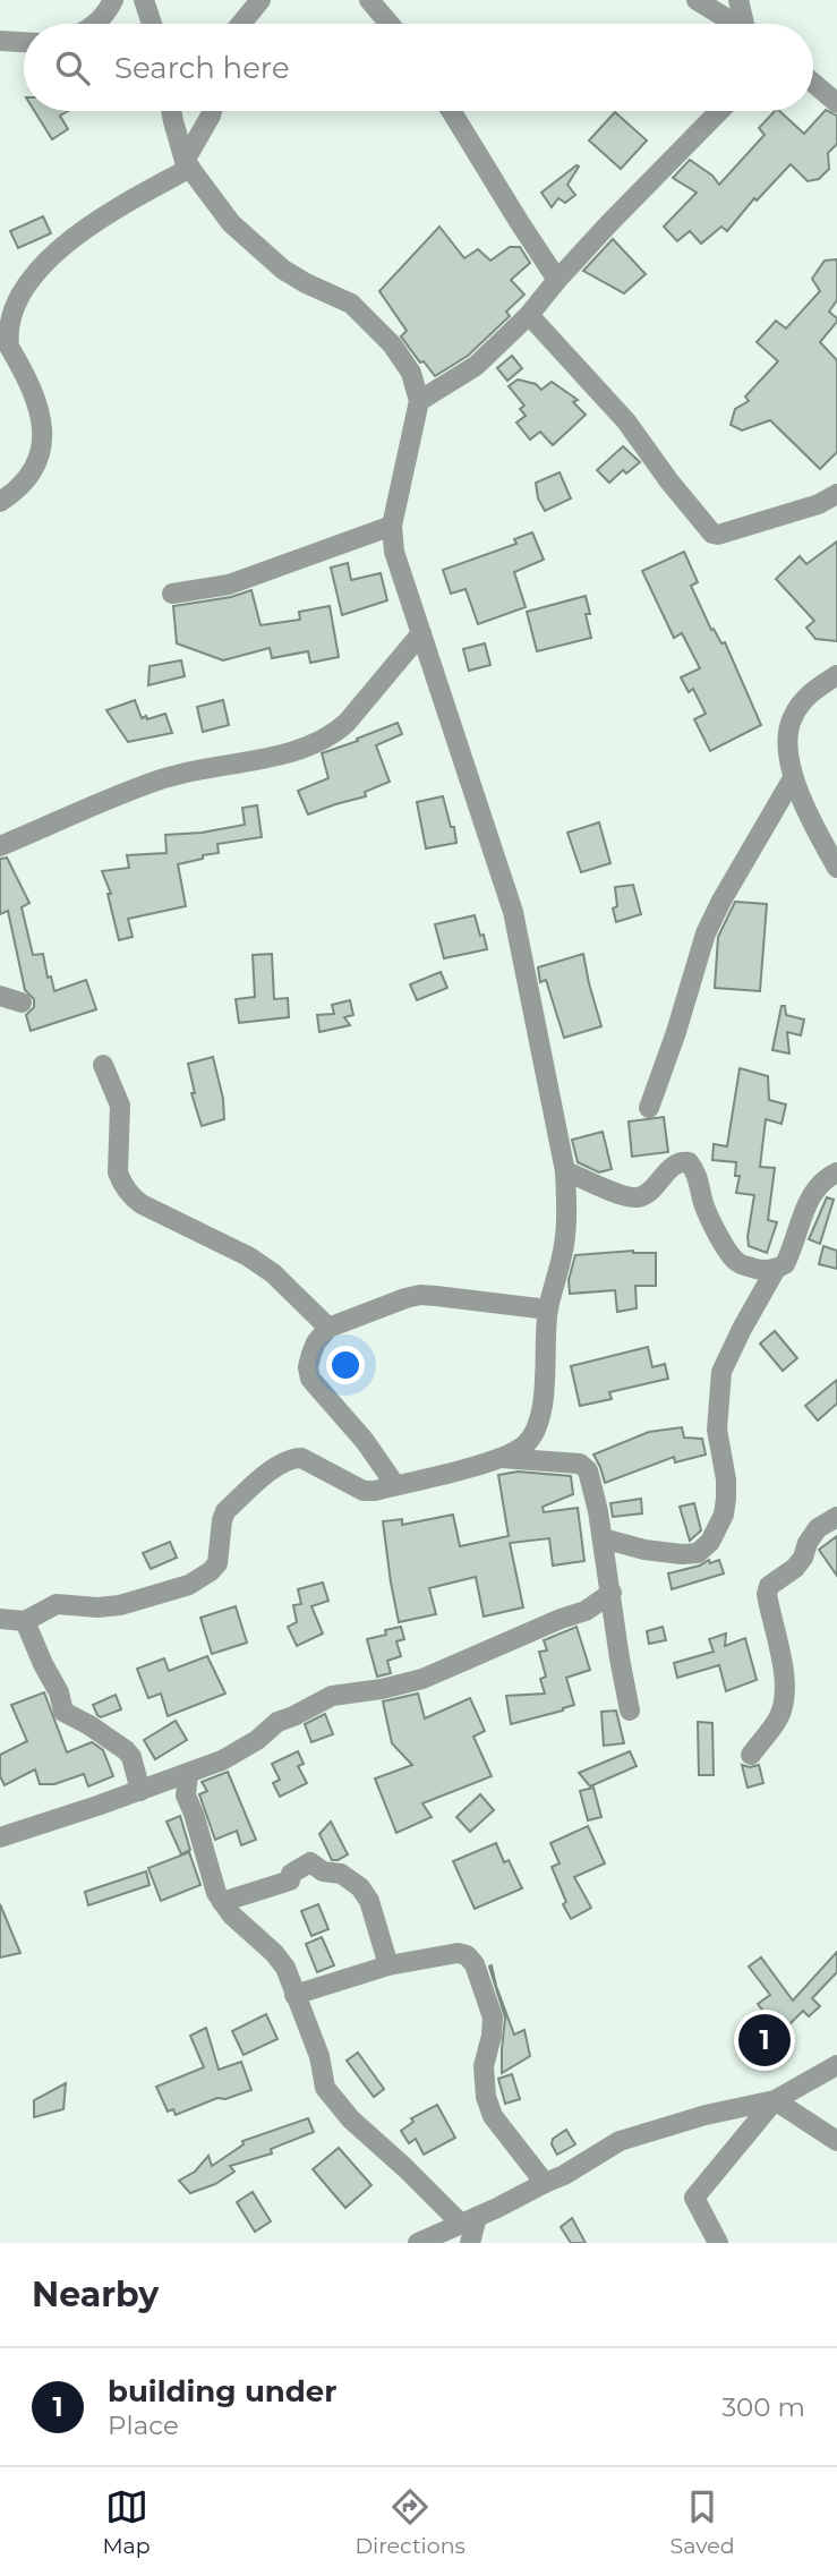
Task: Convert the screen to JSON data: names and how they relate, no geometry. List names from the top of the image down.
{
  "page": {
    "search": "Search here",
    "pins": "1",
    "heading": "Nearby",
    "list": [
      {
        "mark": "1",
        "name": "building under",
        "note": "Place",
        "value": "300 m"
      }
    ],
    "nav": ["Map", "Directions", "Saved"]
  }
}
